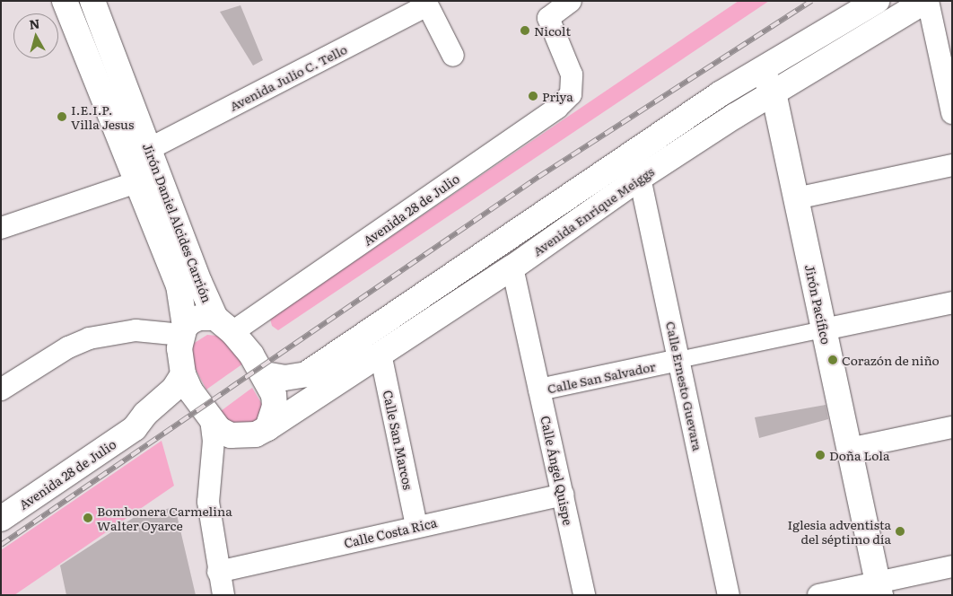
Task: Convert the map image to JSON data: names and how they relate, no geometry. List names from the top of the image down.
{
  "streets": {
    "street": [
      "Avenida Julio C. Tello",
      "Avenida 28 de Julio",
      "Avenida Enrique Meiggs",
      "Jirón Daniel Alcides Carrión",
      "Jirón Pacífico",
      "Calle San Salvador",
      "Calle Ernesto Guevara",
      "Calle San Marcos",
      "Calle Ángel Quispe",
      "Calle Costa Rica"
    ]
  },
  "crossings": [
    ["Avenida Julio C. Tello", "Jirón Daniel Alcides Carrión"],
    ["Avenida 28 de Julio", "Avenida Enrique Meiggs"],
    ["Avenida 28 de Julio", "Jirón Daniel Alcides Carrión"],
    ["Avenida Enrique Meiggs", "Jirón Daniel Alcides Carrión"],
    ["Avenida Enrique Meiggs", "Jirón Pacífico"],
    ["Avenida Enrique Meiggs", "Calle Ernesto Guevara"],
    ["Avenida Enrique Meiggs", "Calle San Marcos"],
    ["Avenida Enrique Meiggs", "Calle Ángel Quispe"],
    ["Jirón Pacífico", "Calle San Salvador"],
    ["Calle San Salvador", "Calle Ernesto Guevara"],
    ["Calle San Salvador", "Calle Ángel Quispe"],
    ["Calle San Marcos", "Calle Costa Rica"],
    ["Calle Ángel Quispe", "Calle Costa Rica"]
  ],
  "places": [
    "Nicolt",
    "Priya",
    "I.E.I.P. Villa Jesus",
    "Corazón de niño",
    "Doña Lola",
    "Bombonera Carmelina Walter Oyarce",
    "Iglesia adventista del séptimo día"
  ],
  "north": "top"
}
